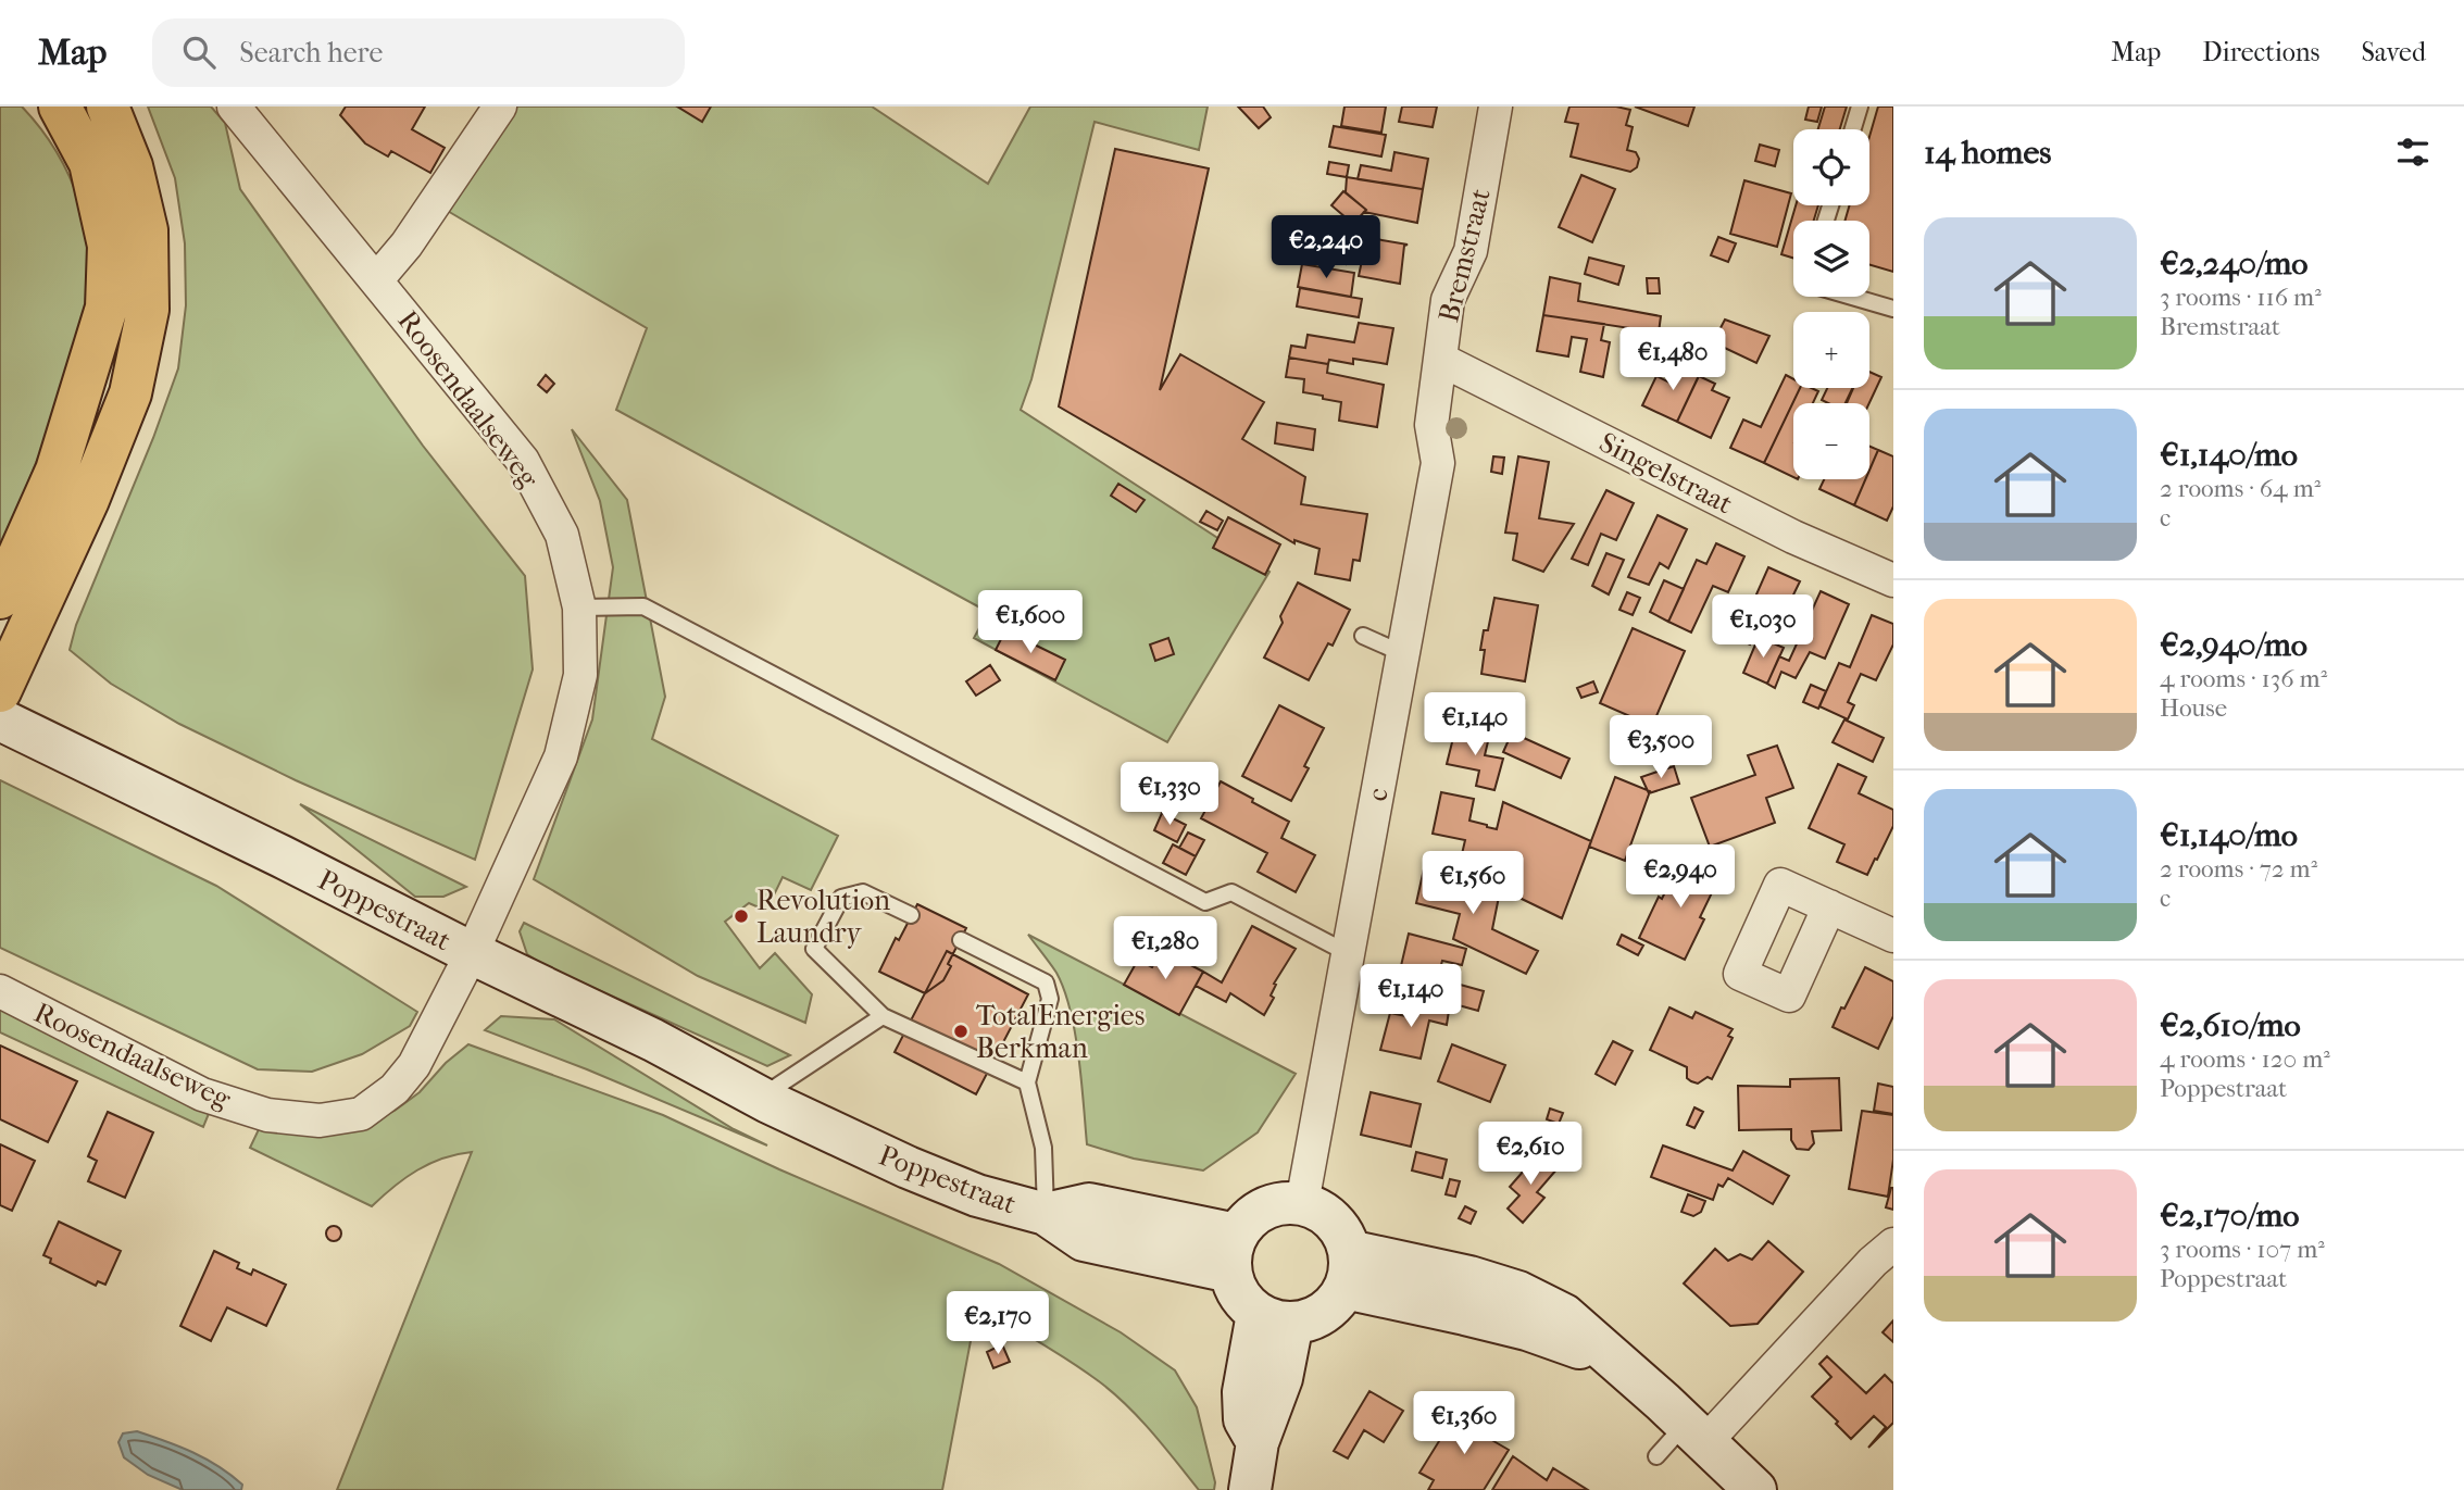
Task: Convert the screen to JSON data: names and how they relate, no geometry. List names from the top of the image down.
{
  "streets": {
    "street": [
      "Bremstraat",
      "Roosendaalseweg",
      "Singelstraat",
      "c",
      "Poppestraat"
    ]
  },
  "crossings": [
    ["Bremstraat", "Singelstraat"],
    ["Bremstraat", "c"],
    ["Roosendaalseweg", "Poppestraat"],
    ["Singelstraat", "c"],
    ["c", "Poppestraat"]
  ],
  "places": ["Revolution Laundry", "TotalEnergies Berkman"],
  "page": {
    "header": "Map",
    "search": "Search here",
    "nav": ["Map", "Directions", "Saved"],
    "heading": "14 homes",
    "map_buttons": ["+", "−"],
    "list": [
      {
        "name": "€2,240/mo",
        "note": "3 rooms · 116 m² · Bremstraat"
      },
      {
        "name": "€1,140/mo",
        "note": "2 rooms · 64 m² · c"
      },
      {
        "name": "€2,940/mo",
        "note": "4 rooms · 136 m² · House"
      },
      {
        "name": "€1,140/mo",
        "note": "2 rooms · 72 m² · c"
      },
      {
        "name": "€2,610/mo",
        "note": "4 rooms · 120 m² · Poppestraat"
      },
      {
        "name": "€2,170/mo",
        "note": "3 rooms · 107 m² · Poppestraat"
      }
    ],
    "price": [
      "€2,240",
      "€1,480",
      "€1,600",
      "€1,030",
      "€1,140",
      "€3,500",
      "€1,330",
      "€2,940",
      "€1,560",
      "€1,280",
      "€1,140",
      "€2,610",
      "€2,170",
      "€1,360"
    ]
  }
}
